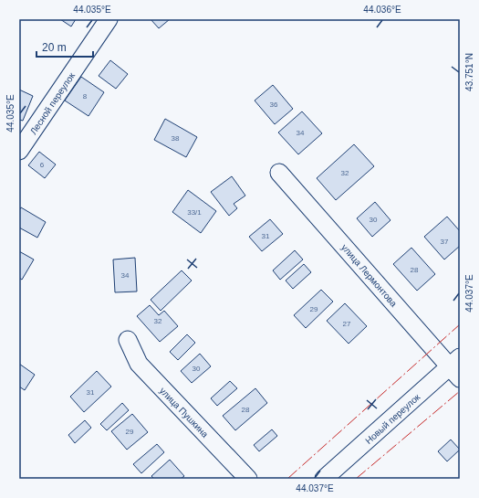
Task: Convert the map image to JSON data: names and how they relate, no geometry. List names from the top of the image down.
{
  "streets": {
    "street": [
      "Лесной переулок",
      "улица Лермонтова",
      "улица Пушкина",
      "Новый переулок"
    ]
  },
  "crossings": [
    ["улица Лермонтова", "Новый переулок"]
  ],
  "house_numbers": [
    "8",
    "36",
    "34",
    "38",
    "6",
    "32",
    "33/1",
    "30",
    "31",
    "37",
    "28",
    "34",
    "29",
    "32",
    "27",
    "30",
    "31",
    "28",
    "29"
  ],
  "scale_bar": "20 m",
  "coordinates": [
    "44.035°E",
    "44.036°E",
    "43.751°N",
    "44.037°E"
  ]
}
